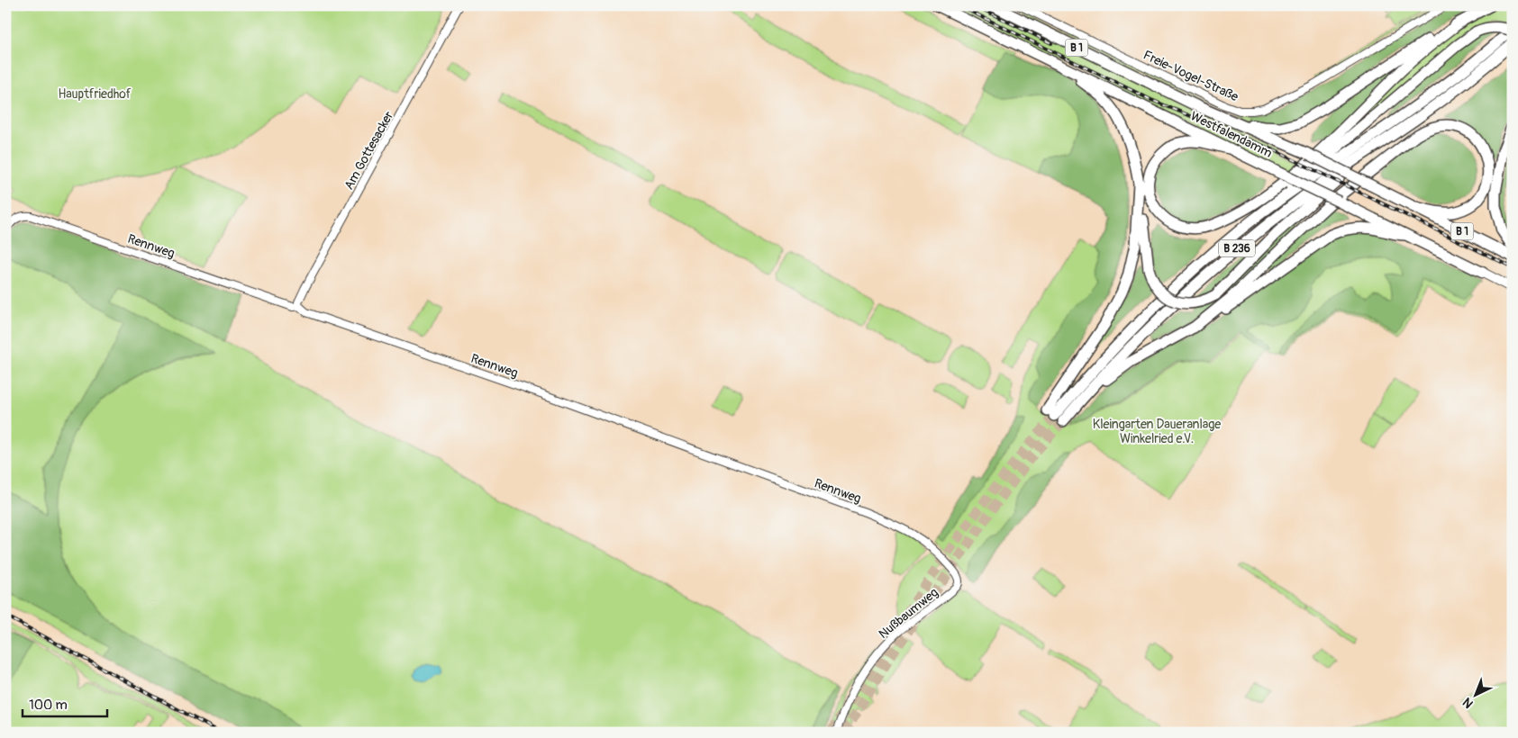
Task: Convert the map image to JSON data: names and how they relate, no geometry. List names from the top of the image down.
{
  "streets": {
    "highway": ["B 1", "Westfalendamm", "B 236"],
    "street": [
      "Freie-Vogel-Straße",
      "Am Gottesacker",
      "Rennweg",
      "Nußbaumweg"
    ]
  },
  "crossings": [
    ["Am Gottesacker", "Rennweg"],
    ["Rennweg", "Nußbaumweg"]
  ],
  "parks": ["Hauptfriedhof", "Kleingarten Daueranlage Winkelried e.V."],
  "scale_bar": "100 m",
  "north": "bottom left"
}
